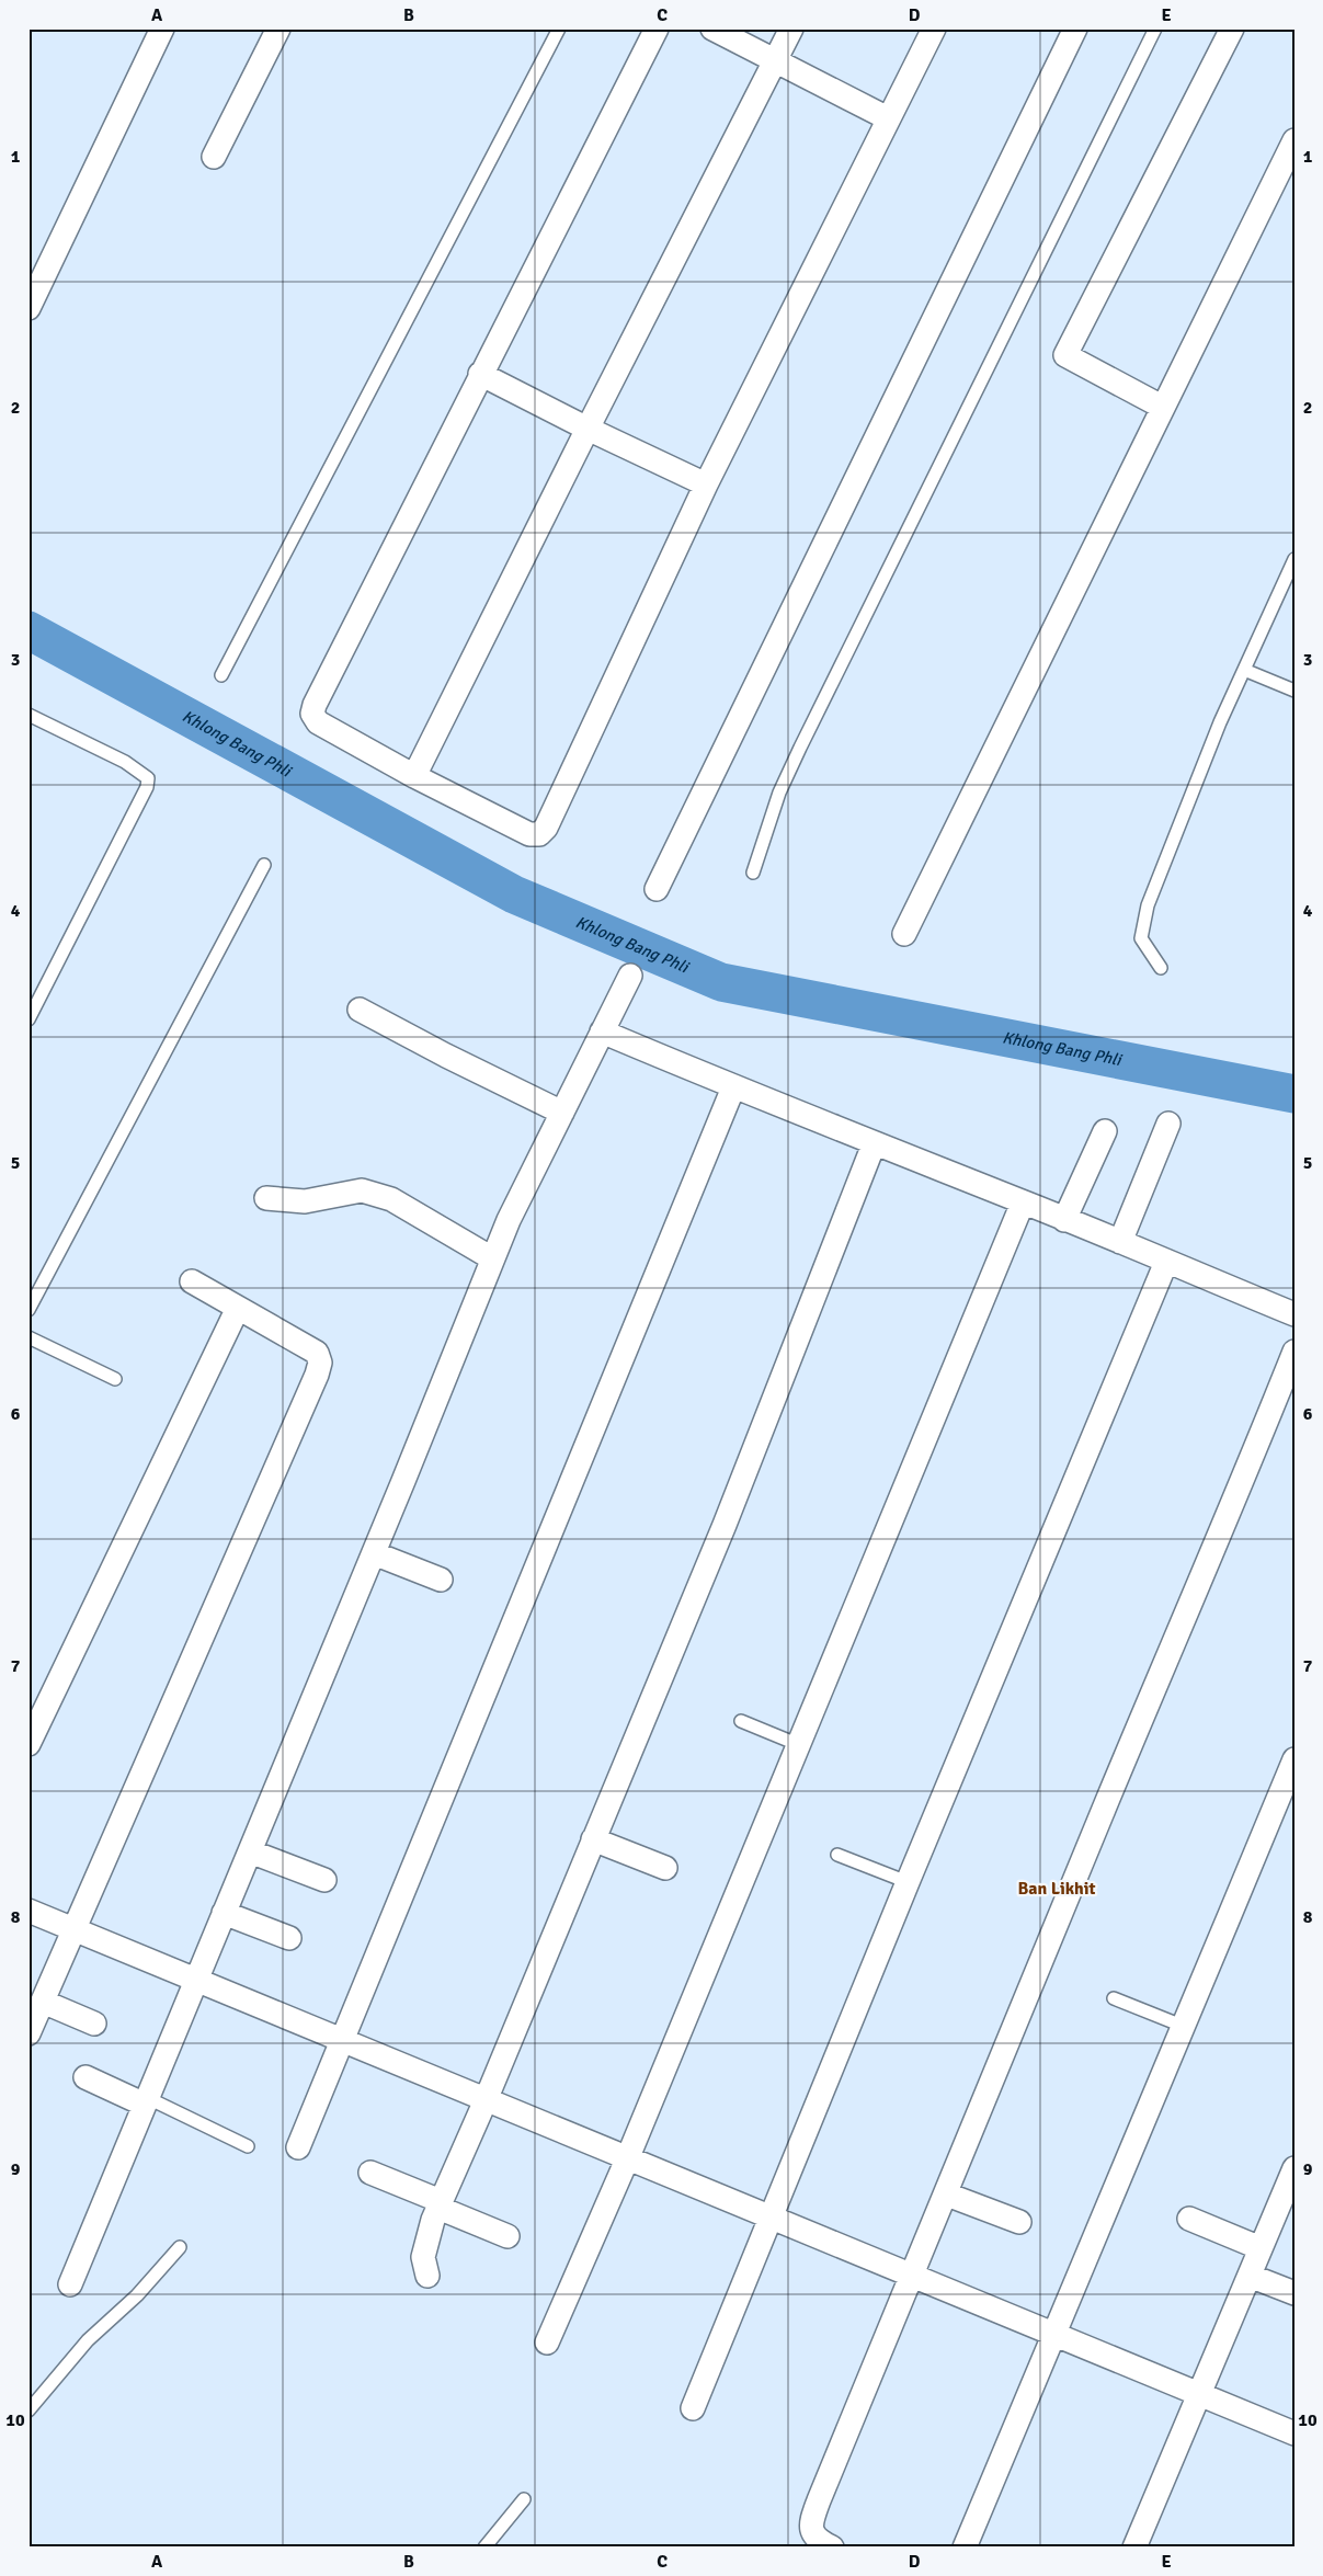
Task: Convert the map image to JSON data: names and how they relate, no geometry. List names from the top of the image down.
{
  "districts": ["Ban Likhit"],
  "water": ["Khlong Bang Phli"],
  "grid": {
    "columns": [
      "A",
      "B",
      "C",
      "D",
      "E"
    ],
    "rows": [
      "1",
      "2",
      "3",
      "4",
      "5",
      "6",
      "7",
      "8",
      "9",
      "10"
    ]
  }
}
